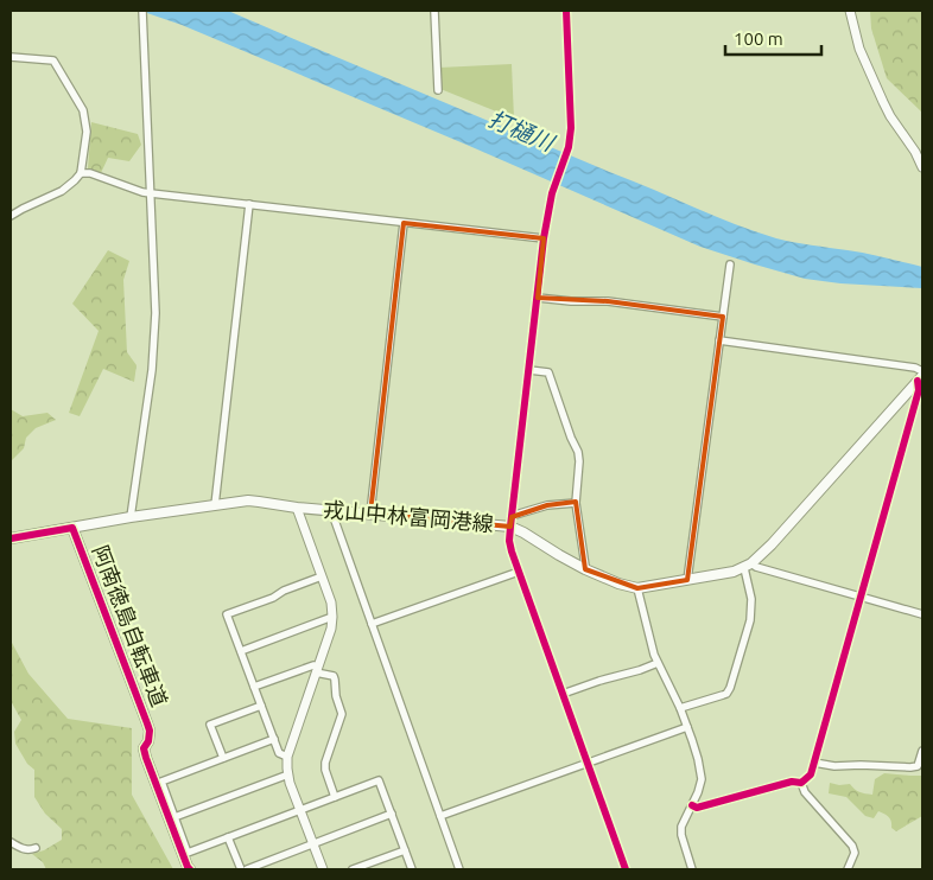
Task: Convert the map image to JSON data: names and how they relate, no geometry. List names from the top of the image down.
{
  "streets": {
    "main road": ["戎山中林富岡港線", "阿南徳島自転車道"]
  },
  "crossings": [
    ["戎山中林富岡港線", "阿南徳島自転車道"]
  ],
  "water": ["打樋川"],
  "scale_bar": "100 m"
}
